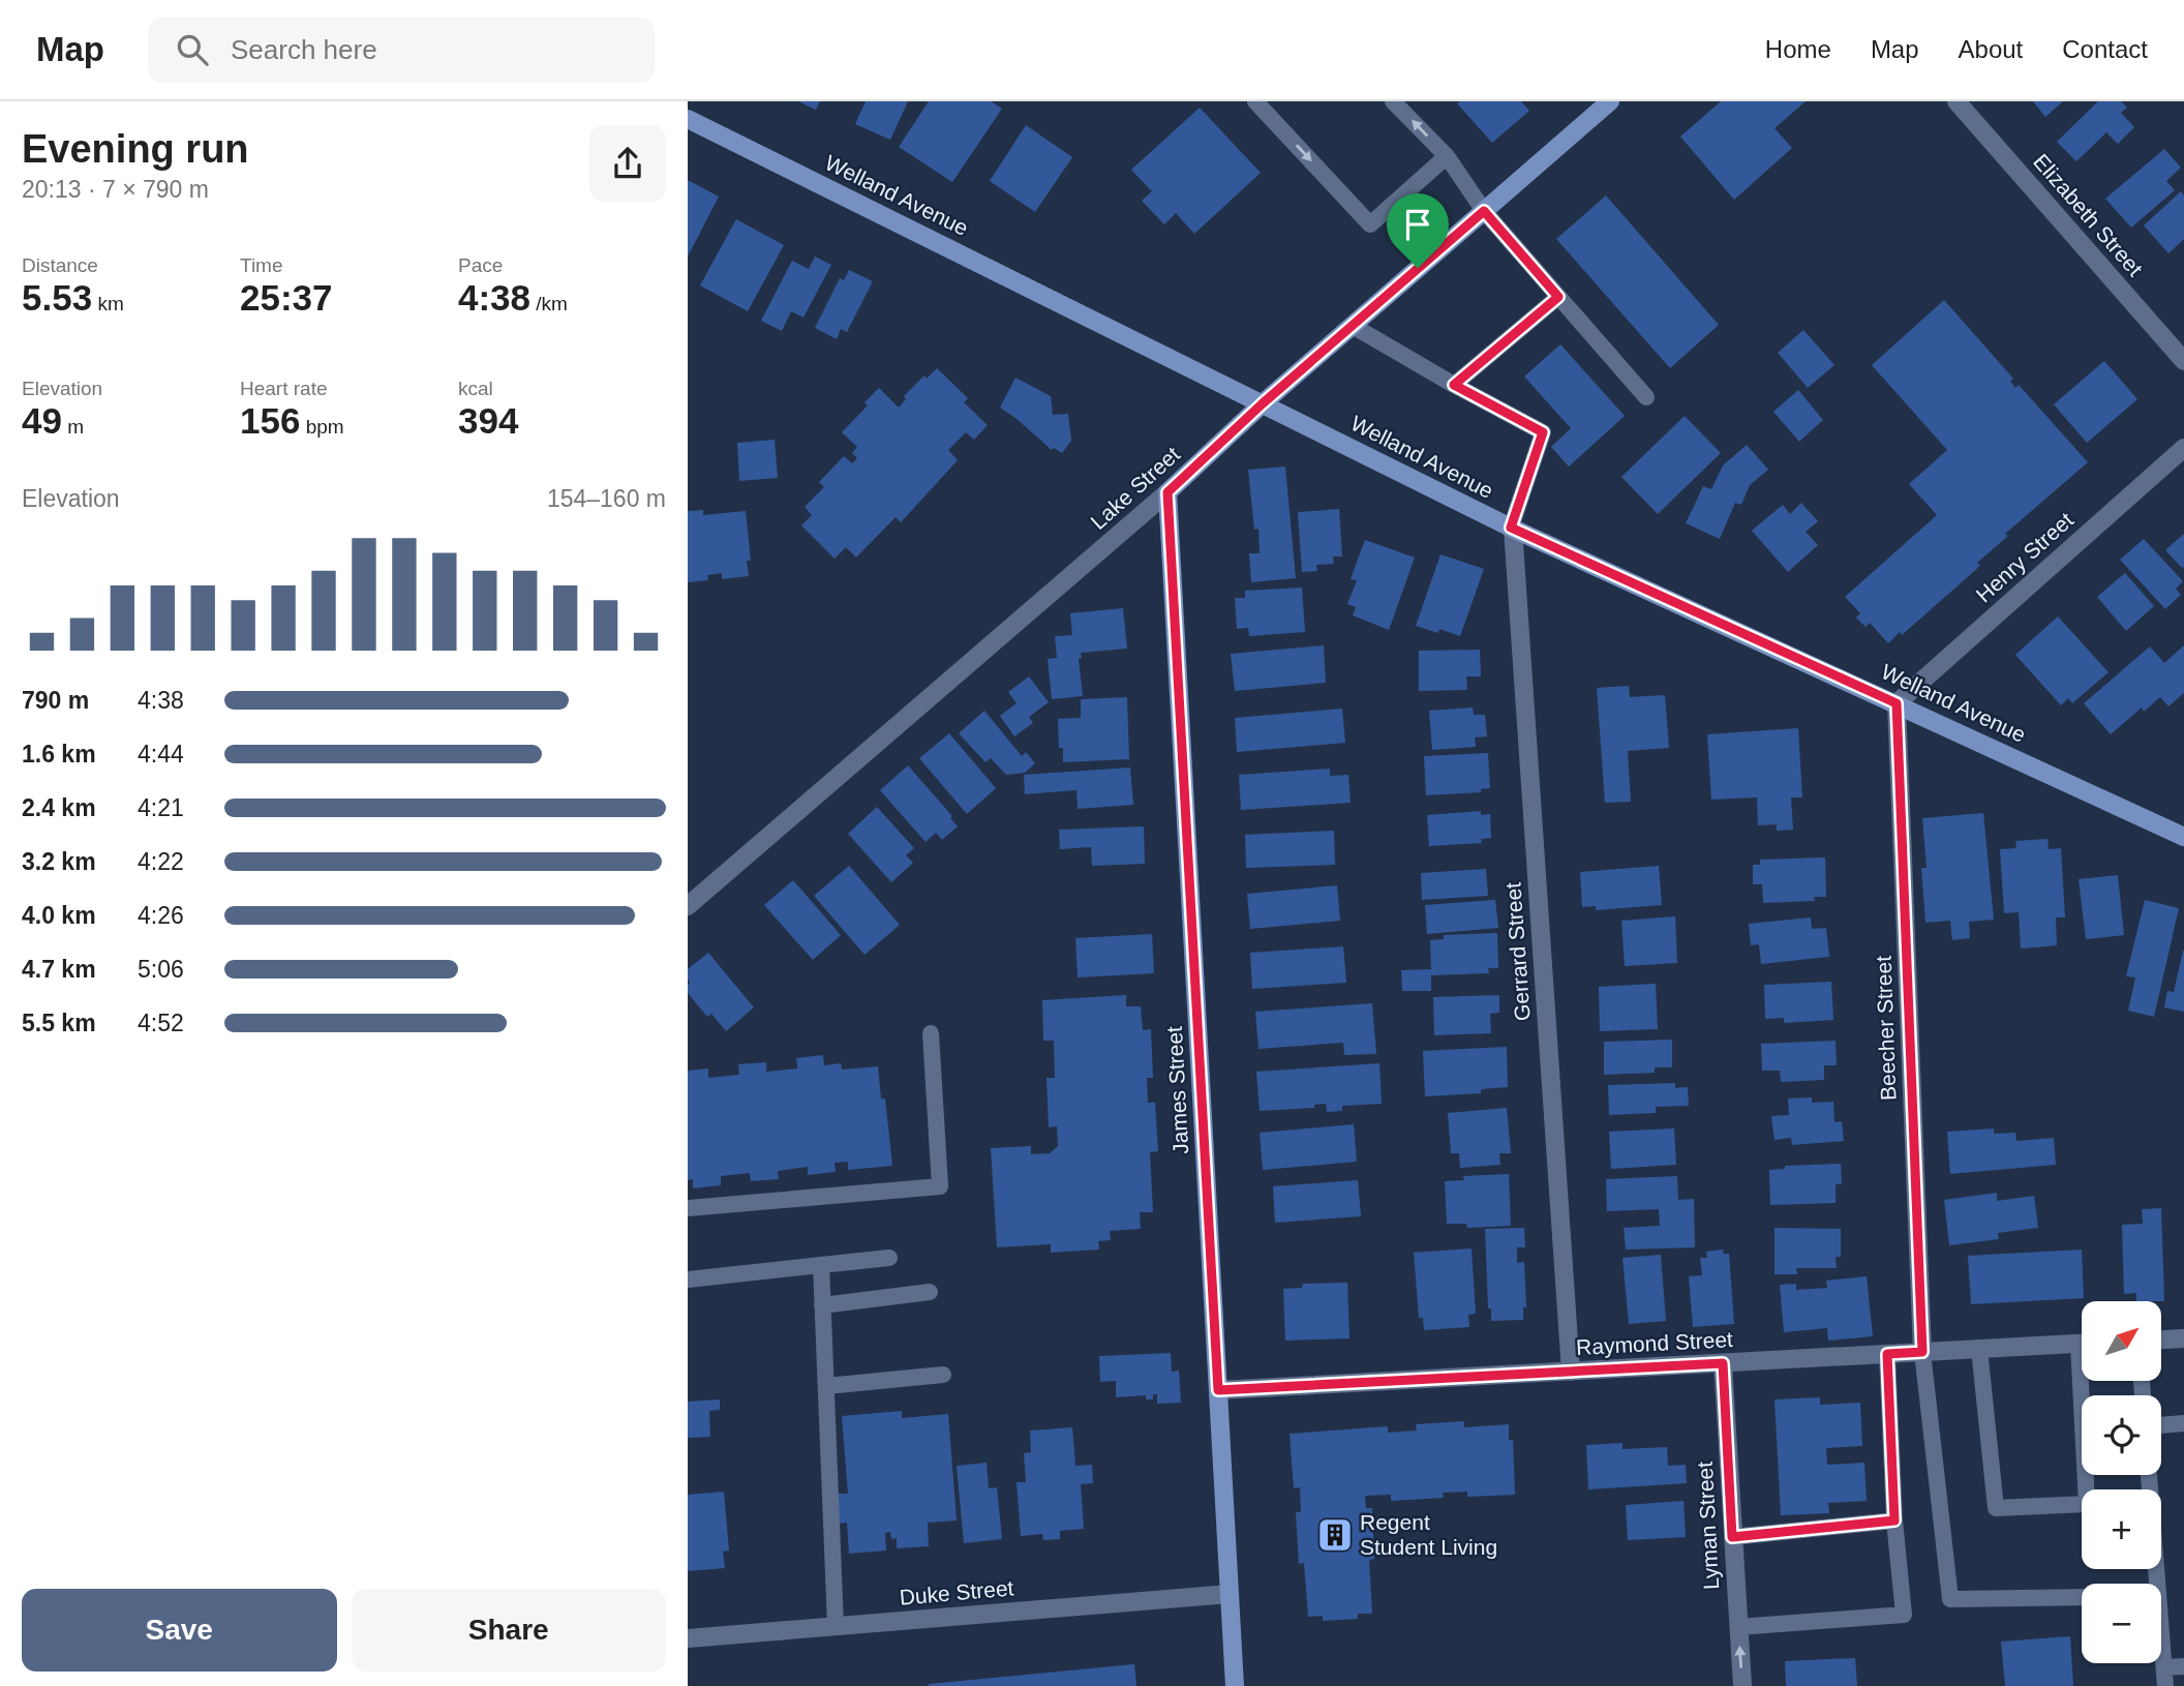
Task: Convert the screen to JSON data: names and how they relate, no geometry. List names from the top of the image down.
{
  "streets": {
    "main road": ["Welland Avenue", "Lake Street", "James Street"],
    "street": [
      "Elizabeth Street",
      "Henry Street",
      "Gerrard Street",
      "Beecher Street",
      "Raymond Street",
      "Lyman Street",
      "Duke Street"
    ]
  },
  "crossings": [
    ["Welland Avenue", "Lake Street"],
    ["Welland Avenue", "Henry Street"],
    ["Welland Avenue", "Gerrard Street"],
    ["Welland Avenue", "Beecher Street"],
    ["Lake Street", "James Street"],
    ["Henry Street", "Beecher Street"],
    ["Gerrard Street", "Raymond Street"],
    ["Beecher Street", "Raymond Street"],
    ["James Street", "Raymond Street"],
    ["James Street", "Duke Street"],
    ["Raymond Street", "Lyman Street"]
  ],
  "places": {
    "building": ["Regent Student Living"]
  },
  "north": "top right",
  "page": {
    "header": "Map",
    "search": "Search here",
    "nav": [
      "Home",
      "Map",
      "About",
      "Contact"
    ],
    "heading": ["Evening run", "20:13 · 7 × 790 m"],
    "stats": [
      ["Distance", "5.53 km"],
      ["Time", "25:37"],
      ["Pace", "4:38 /km"],
      ["Elevation", "49 m"],
      ["Heart rate", "156 bpm"],
      ["kcal", "394"]
    ],
    "chart": ["Elevation", "154–160 m"],
    "list": [
      {
        "name": "790 m",
        "note": "4:38"
      },
      {
        "name": "1.6 km",
        "note": "4:44"
      },
      {
        "name": "2.4 km",
        "note": "4:21"
      },
      {
        "name": "3.2 km",
        "note": "4:22"
      },
      {
        "name": "4.0 km",
        "note": "4:26"
      },
      {
        "name": "4.7 km",
        "note": "5:06"
      },
      {
        "name": "5.5 km",
        "note": "4:52"
      }
    ],
    "map_buttons": ["+", "−"],
    "buttons": ["Save", "Share"]
  }
}
